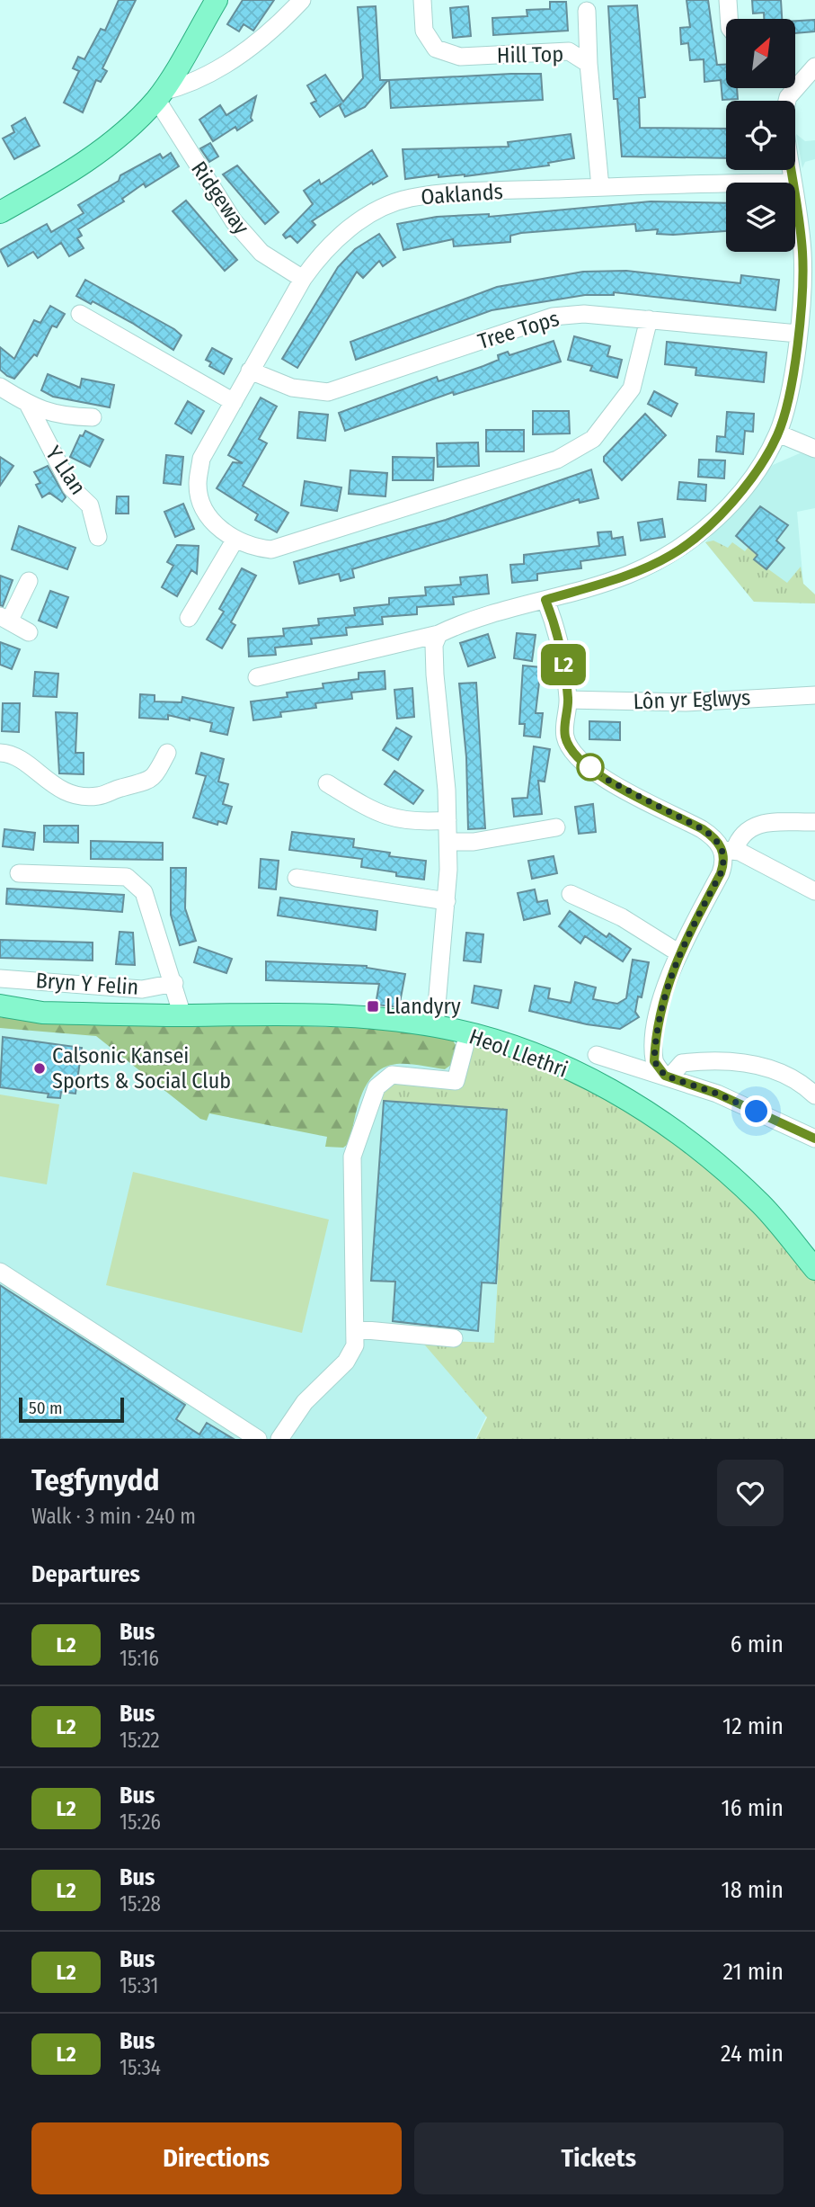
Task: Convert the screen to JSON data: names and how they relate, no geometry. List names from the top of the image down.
{
  "streets": {
    "main road": ["Heol Llethri"],
    "street": [
      "Hill Top",
      "Oaklands",
      "Ridgeway",
      "Tree Tops",
      "Y Llan",
      "Lôn yr Eglwys",
      "Bryn Y Felin"
    ]
  },
  "crossings": [
    ["Hill Top", "Oaklands"],
    ["Oaklands", "Ridgeway"],
    ["Oaklands", "Tree Tops"],
    ["Bryn Y Felin", "Heol Llethri"]
  ],
  "places": {
    "transit": ["Llandyry"],
    "other": ["Calsonic Kansei Sports & Social Club"]
  },
  "lines": ["bus line L2"],
  "scale_bar": "50 m",
  "north": "top right",
  "page": {
    "on_map": "L2",
    "scale": "50 m",
    "heading": [
      ["Tegfynydd", "Walk · 3 min · 240 m"],
      "Departures"
    ],
    "list": [
      {
        "mark": "L2",
        "name": "Bus",
        "note": "15:16",
        "value": "6 min"
      },
      {
        "mark": "L2",
        "name": "Bus",
        "note": "15:22",
        "value": "12 min"
      },
      {
        "mark": "L2",
        "name": "Bus",
        "note": "15:26",
        "value": "16 min"
      },
      {
        "mark": "L2",
        "name": "Bus",
        "note": "15:28",
        "value": "18 min"
      },
      {
        "mark": "L2",
        "name": "Bus",
        "note": "15:31",
        "value": "21 min"
      },
      {
        "mark": "L2",
        "name": "Bus",
        "note": "15:34",
        "value": "24 min"
      }
    ],
    "buttons": ["Directions", "Tickets"]
  }
}
